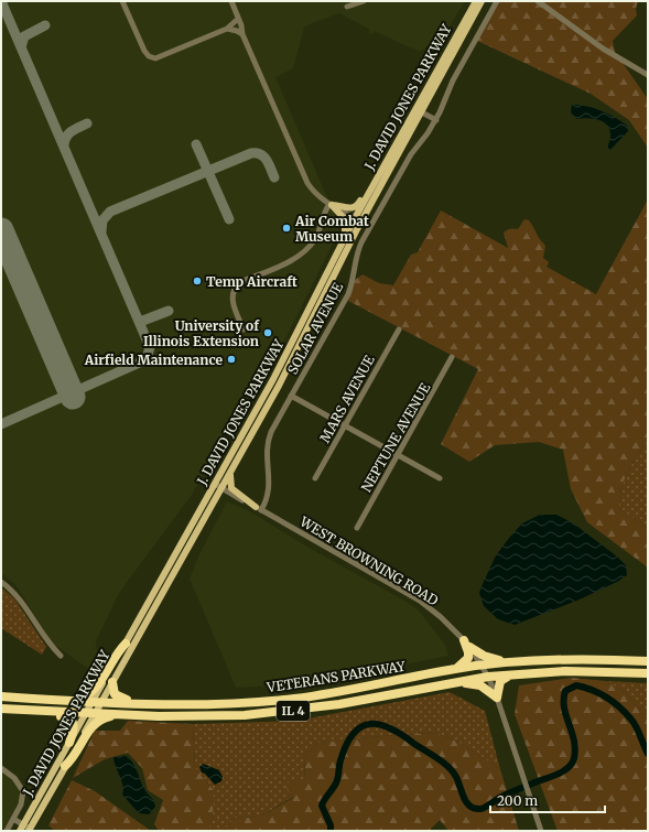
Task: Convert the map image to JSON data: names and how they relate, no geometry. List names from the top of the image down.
{
  "streets": {
    "highway": ["VETERANS PARKWAY", "IL 4"],
    "main road": ["J. DAVID JONES PARKWAY"],
    "street": [
      "SOLAR AVENUE",
      "MARS AVENUE",
      "NEPTUNE AVENUE",
      "WEST BROWNING ROAD"
    ]
  },
  "crossings": [
    ["J. DAVID JONES PARKWAY", "WEST BROWNING ROAD"],
    ["J. DAVID JONES PARKWAY", "VETERANS PARKWAY"],
    ["SOLAR AVENUE", "WEST BROWNING ROAD"],
    ["WEST BROWNING ROAD", "VETERANS PARKWAY"]
  ],
  "places": [
    "Air Combat Museum",
    "Temp Aircraft",
    "University of Illinois Extension",
    "Airfield Maintenance"
  ],
  "scale_bar": "200 m"
}
